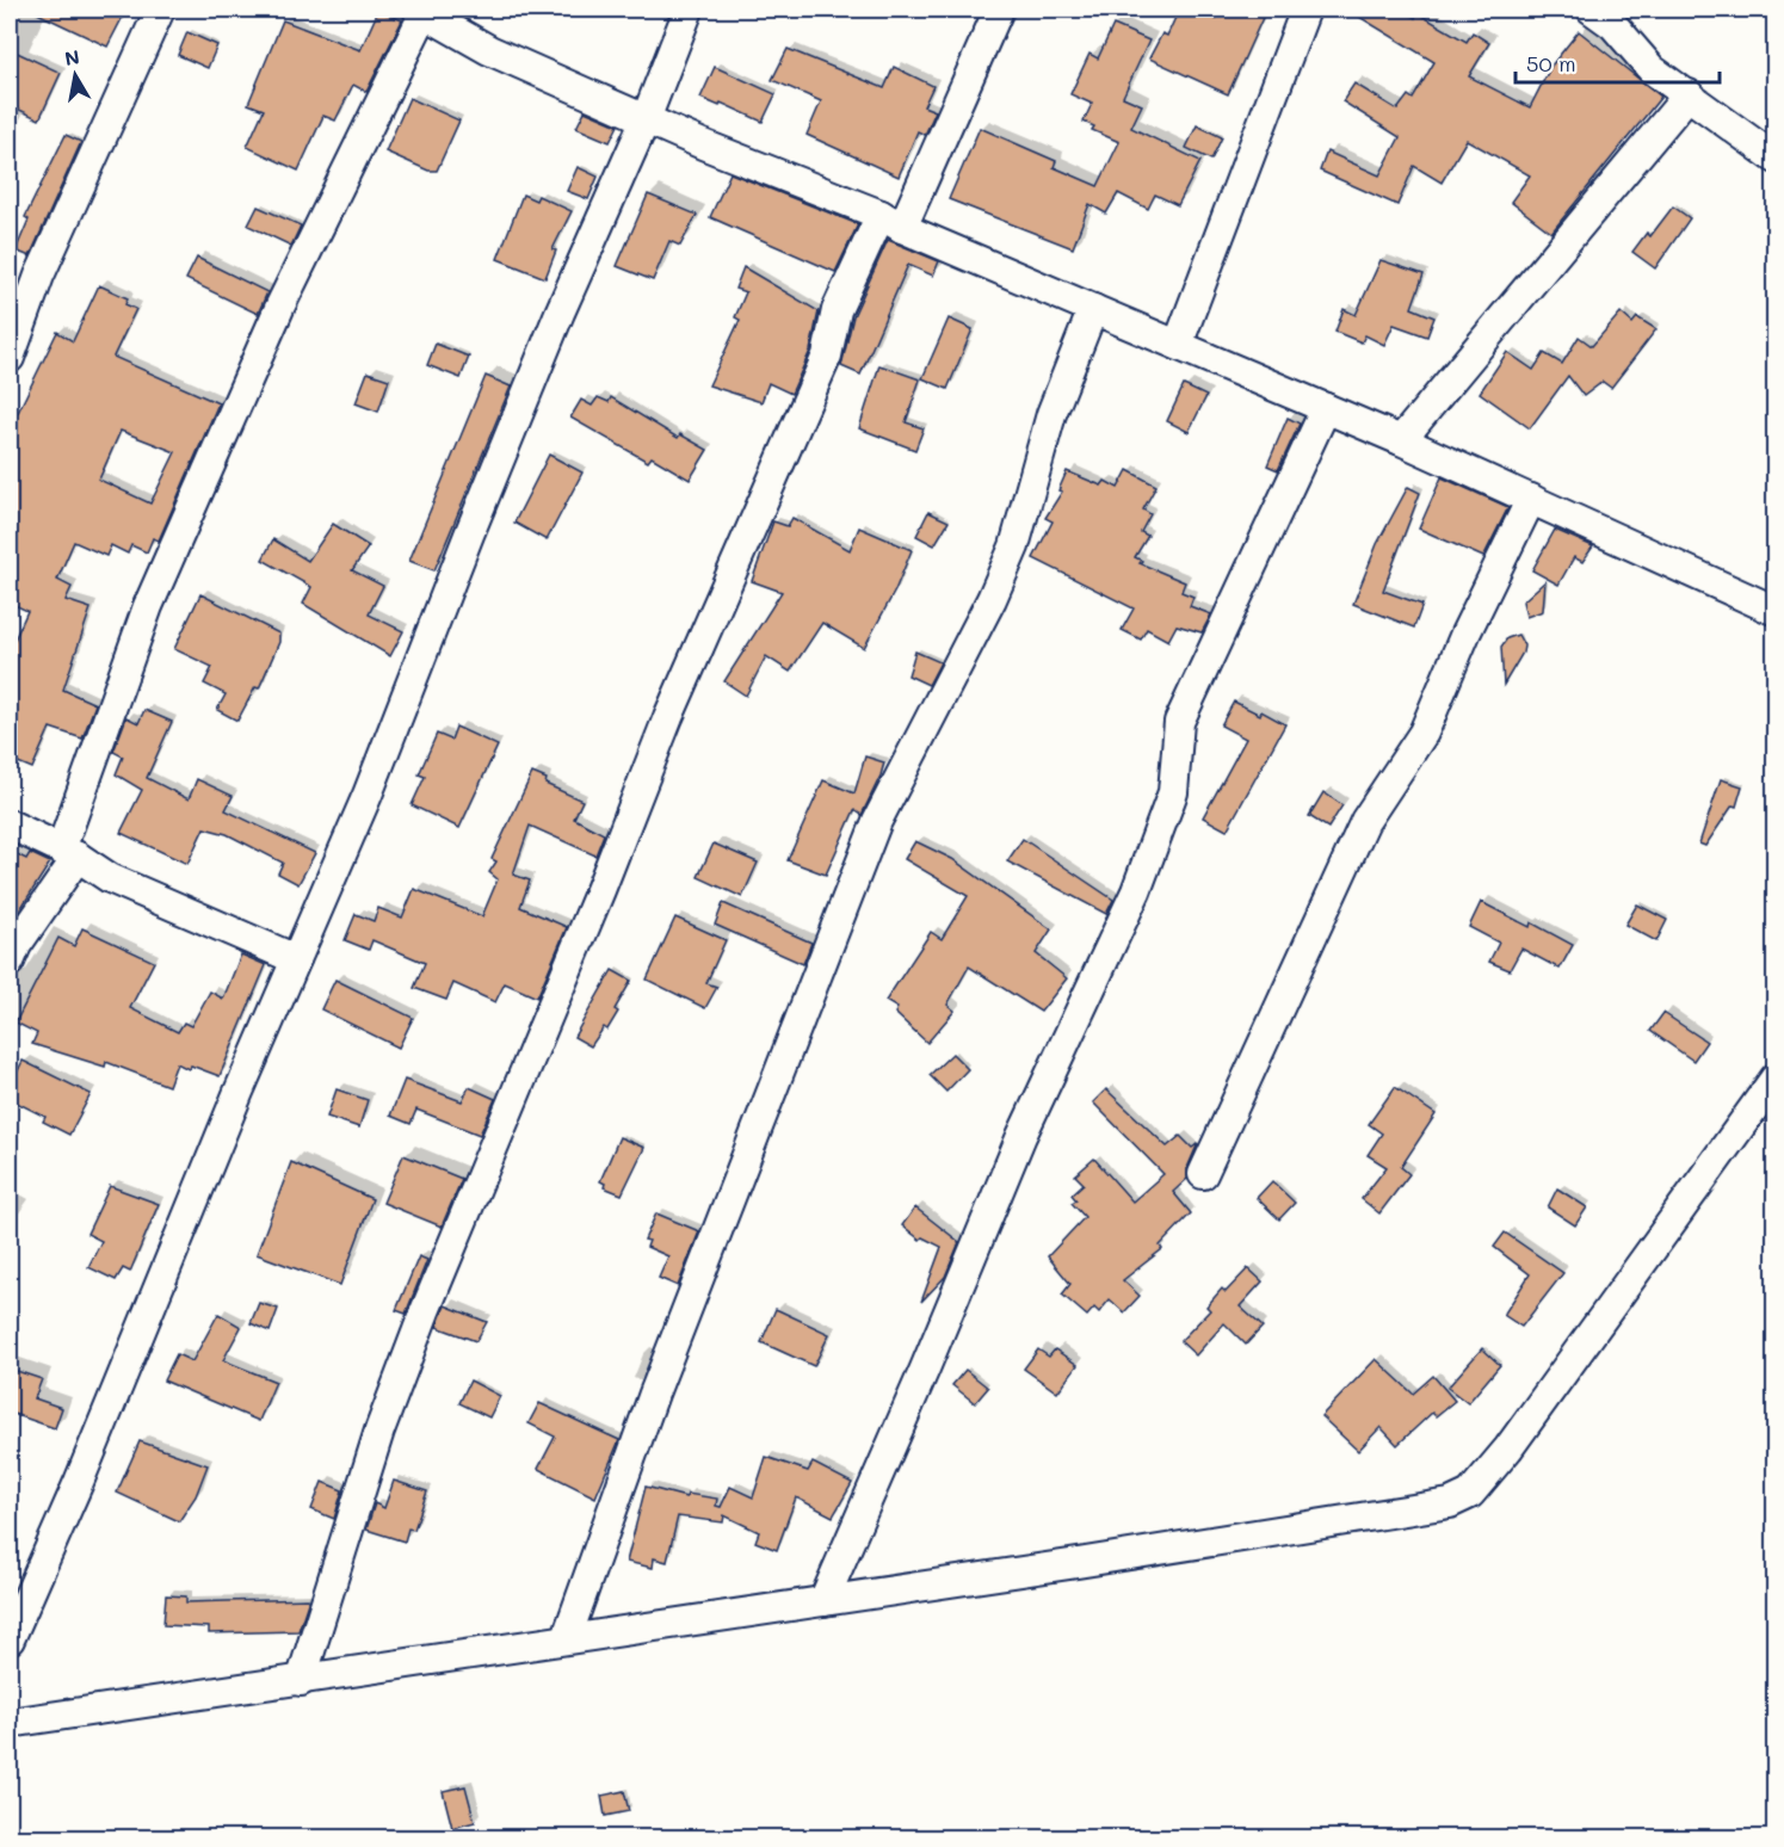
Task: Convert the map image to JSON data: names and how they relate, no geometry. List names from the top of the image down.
{
  "scale_bar": "50 m",
  "north": "top"
}
